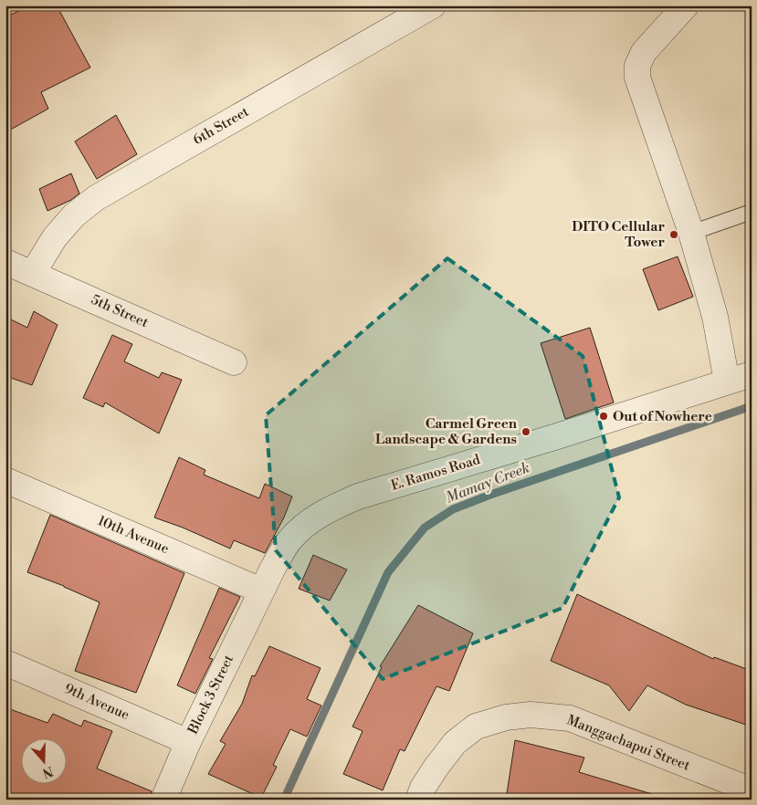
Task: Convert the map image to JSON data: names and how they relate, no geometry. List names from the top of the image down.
{
  "streets": {
    "street": [
      "6th Street",
      "5th Street",
      "E. Ramos Road",
      "10th Avenue",
      "Block 3 Street",
      "9th Avenue",
      "Manggachapui Street"
    ]
  },
  "crossings": [
    ["6th Street", "5th Street"],
    ["E. Ramos Road", "10th Avenue"],
    ["E. Ramos Road", "Block 3 Street"],
    ["10th Avenue", "Block 3 Street"],
    ["Block 3 Street", "9th Avenue"]
  ],
  "water": ["Mamay Creek"],
  "places": ["DITO Cellular Tower", "Out of Nowhere", "Carmel Green Landscape & Gardens"],
  "north": "bottom"
}
